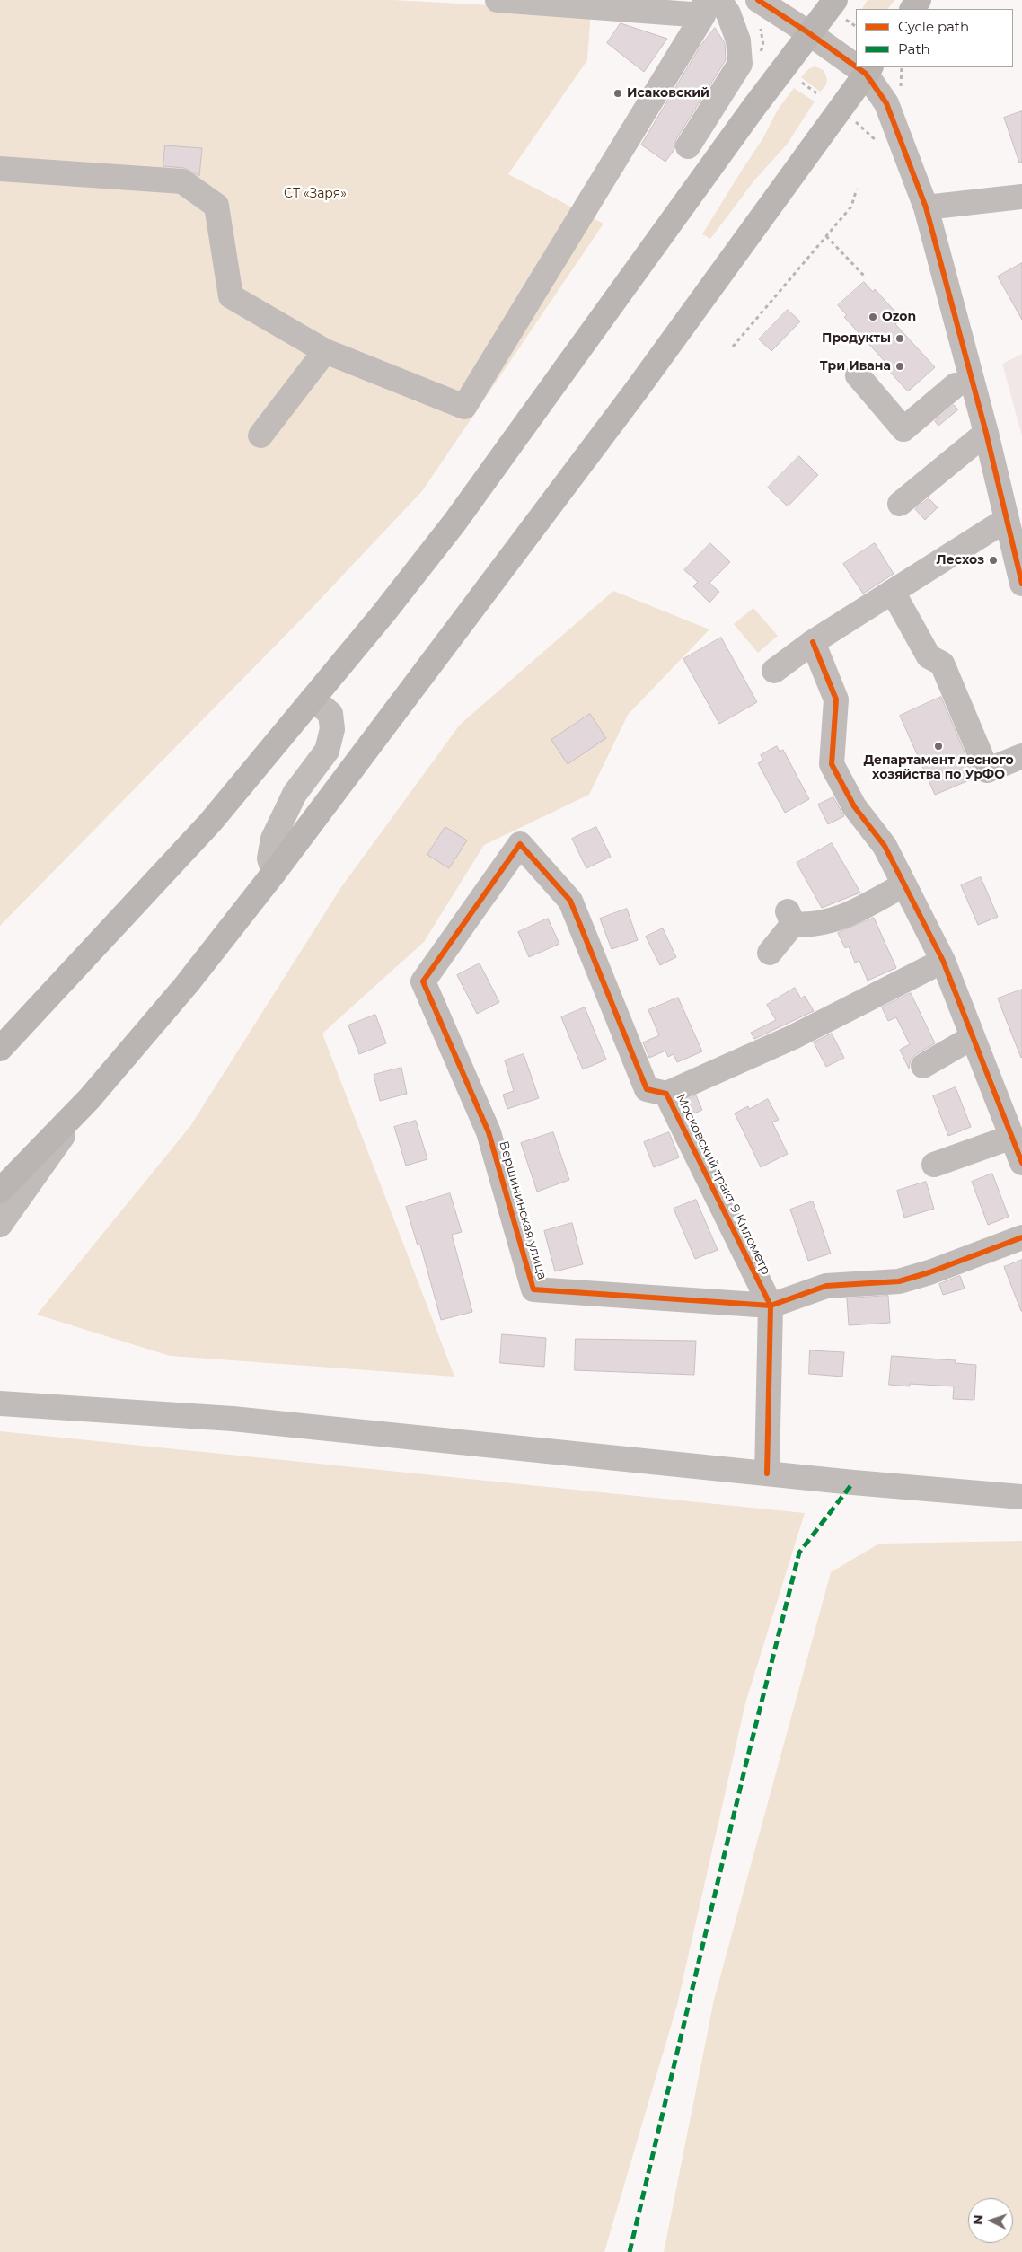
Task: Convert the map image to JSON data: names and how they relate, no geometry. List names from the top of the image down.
{
  "streets": {
    "street": ["Московский тракт 9 Километр", "Вершининская улица"]
  },
  "crossings": [
    ["Московский тракт 9 Километр", "Вершининская улица"]
  ],
  "parks": ["СТ «Заря»"],
  "places": [
    "Исаковский",
    "Ozon",
    "Продукты",
    "Три Ивана",
    "Лесхоз",
    "Департамент лесного хозяйства по УрФО"
  ],
  "legend": ["Cycle path", "Path"],
  "north": "left"
}
